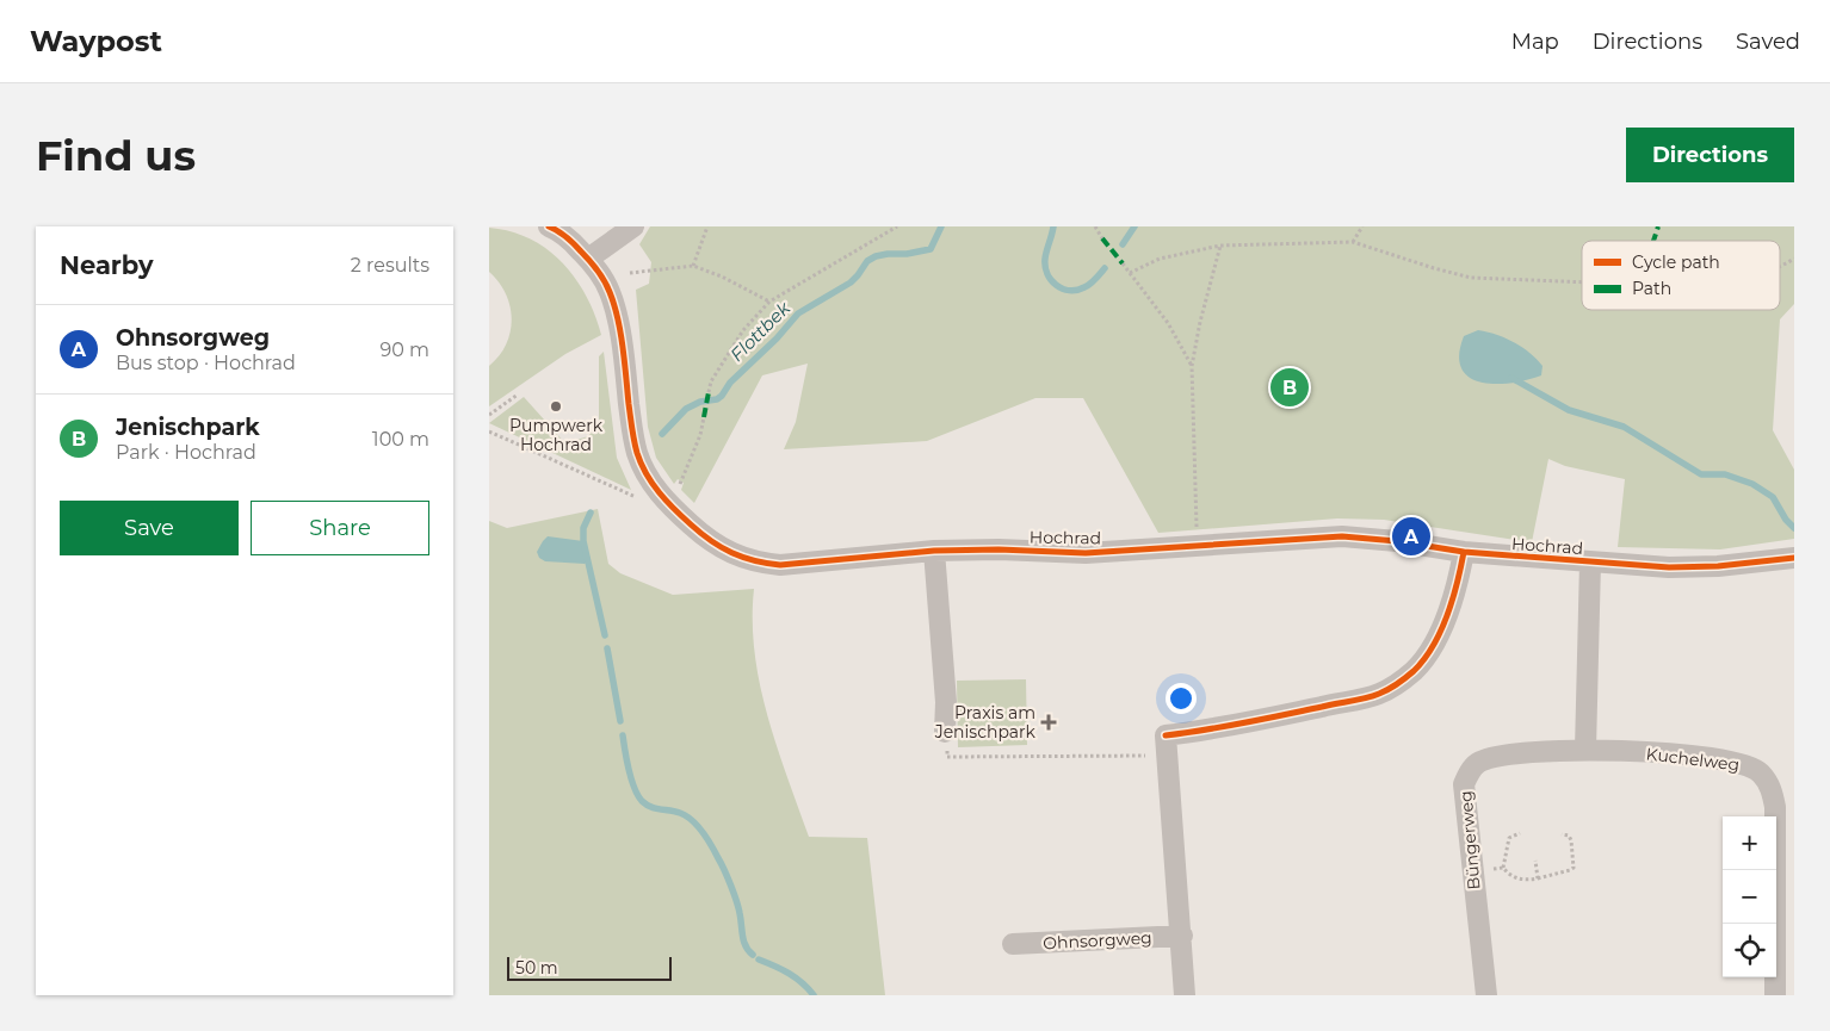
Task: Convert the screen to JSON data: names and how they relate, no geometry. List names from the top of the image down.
{
  "streets": {
    "street": [
      "Hochrad",
      "Kuchelweg",
      "Büngerweg",
      "Ohnsorgweg"
    ]
  },
  "crossings": [
    ["Kuchelweg", "Büngerweg"]
  ],
  "water": ["Flottbek"],
  "places": {
    "other": ["Pumpwerk Hochrad"],
    "health": ["Praxis am Jenischpark"]
  },
  "legend": ["Cycle path", "Path"],
  "scale_bar": "50 m",
  "page": {
    "header": "Waypost",
    "nav": ["Map", "Directions", "Saved"],
    "buttons": [
      "Directions",
      ["Save", "Share"]
    ],
    "title": "Find us",
    "heading": ["Nearby", "2 results"],
    "list": [
      {
        "mark": "A",
        "name": "Ohnsorgweg",
        "note": "Bus stop · Hochrad",
        "value": "90 m"
      },
      {
        "mark": "B",
        "name": "Jenischpark",
        "note": "Park · Hochrad",
        "value": "100 m"
      }
    ],
    "pins": ["B", "A"],
    "map_buttons": ["+", "−"],
    "scale": "50 m"
  }
}
